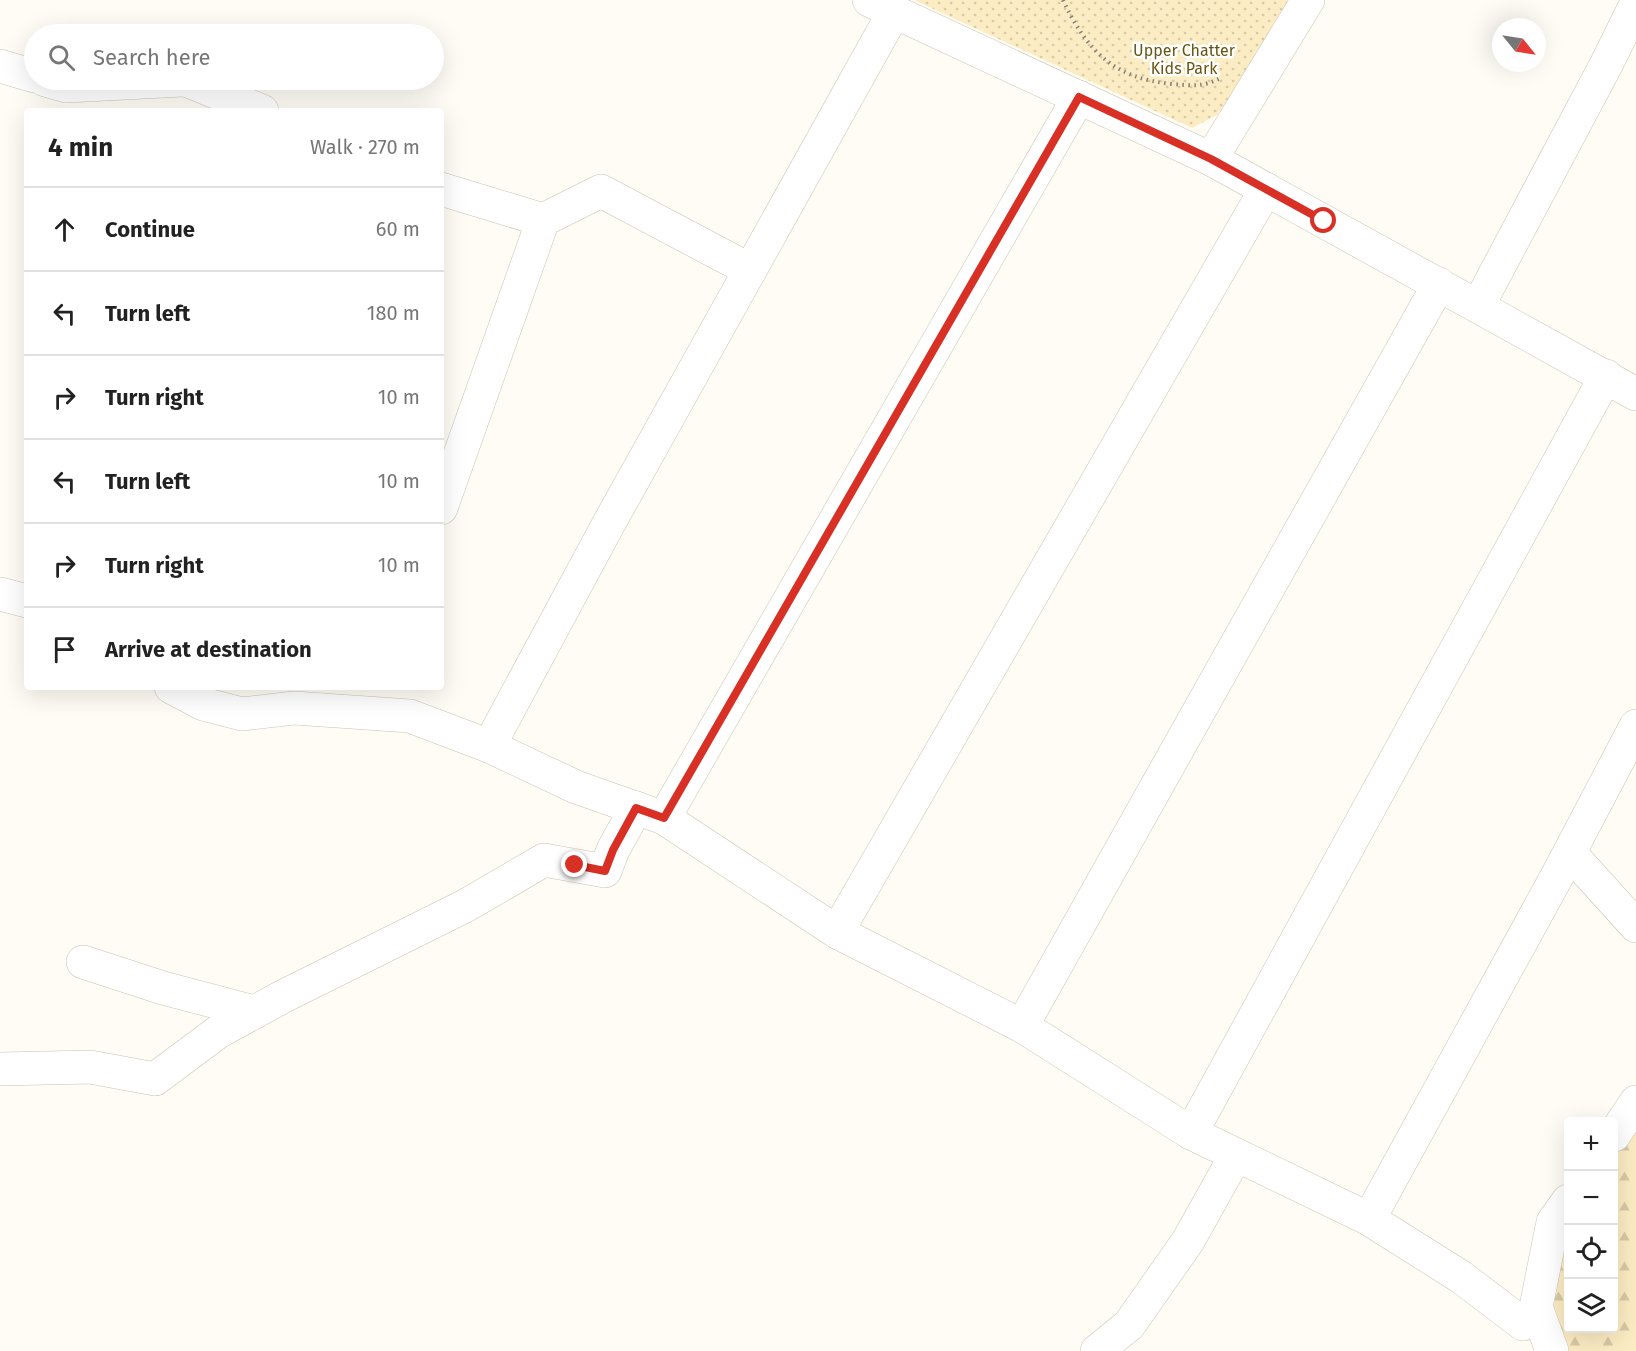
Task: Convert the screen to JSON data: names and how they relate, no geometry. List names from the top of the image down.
{
  "parks": ["Upper Chatter Kids Park"],
  "north": "bottom right",
  "page": {
    "search": "Search here",
    "heading": ["4 min", "Walk · 270 m"],
    "list": [
      ["Continue", "60 m"],
      ["Turn left", "180 m"],
      ["Turn right", "10 m"],
      ["Turn left", "10 m"],
      ["Turn right", "10 m"],
      "Arrive at destination"
    ],
    "map_buttons": ["+", "−"]
  }
}
